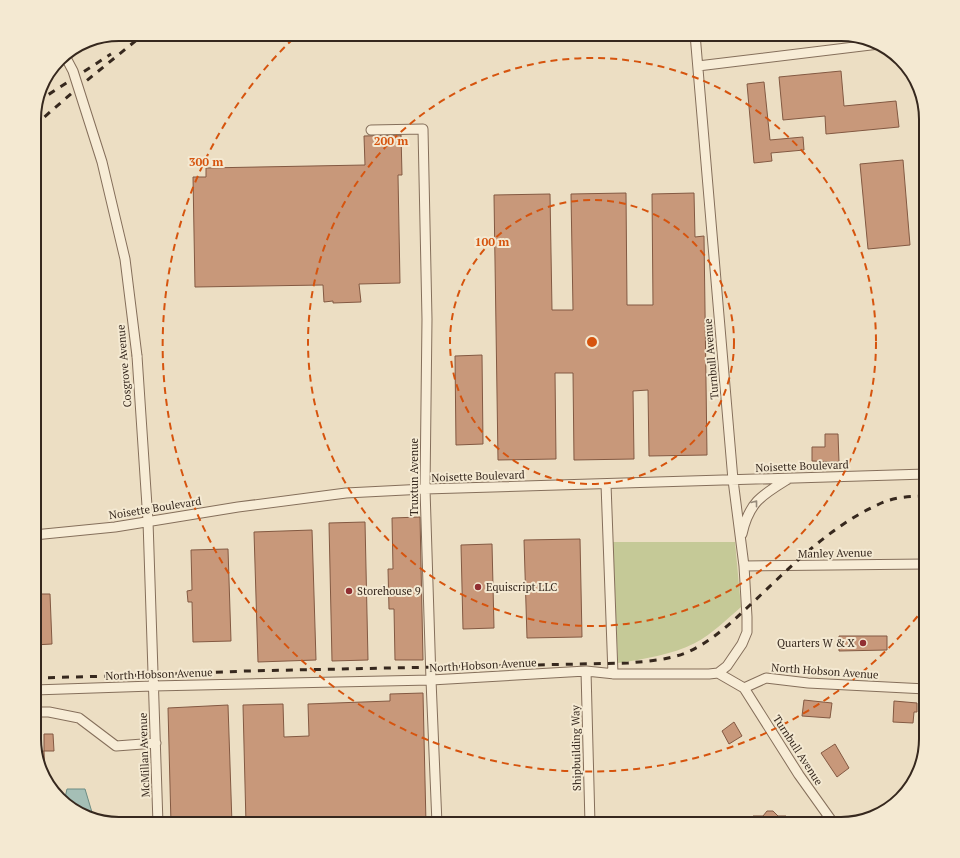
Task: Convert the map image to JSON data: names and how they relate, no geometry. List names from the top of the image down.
{
  "streets": {
    "street": [
      "Turnbull Avenue",
      "Cosgrove Avenue",
      "Noisette Boulevard",
      "Truxtun Avenue",
      "Manley Avenue",
      "North Hobson Avenue",
      "Shipbuilding Way",
      "McMillan Avenue"
    ]
  },
  "crossings": [
    ["Turnbull Avenue", "Noisette Boulevard"],
    ["Turnbull Avenue", "Manley Avenue"],
    ["Turnbull Avenue", "North Hobson Avenue"],
    ["Cosgrove Avenue", "Noisette Boulevard"],
    ["Cosgrove Avenue", "North Hobson Avenue"],
    ["Cosgrove Avenue", "McMillan Avenue"],
    ["Noisette Boulevard", "Truxtun Avenue"],
    ["Truxtun Avenue", "North Hobson Avenue"],
    ["North Hobson Avenue", "Shipbuilding Way"],
    ["North Hobson Avenue", "McMillan Avenue"]
  ],
  "places": ["Equiscript LLC", "Storehouse 9", "Quarters W & X"],
  "rings": ["200 m", "300 m", "100 m"]
}
